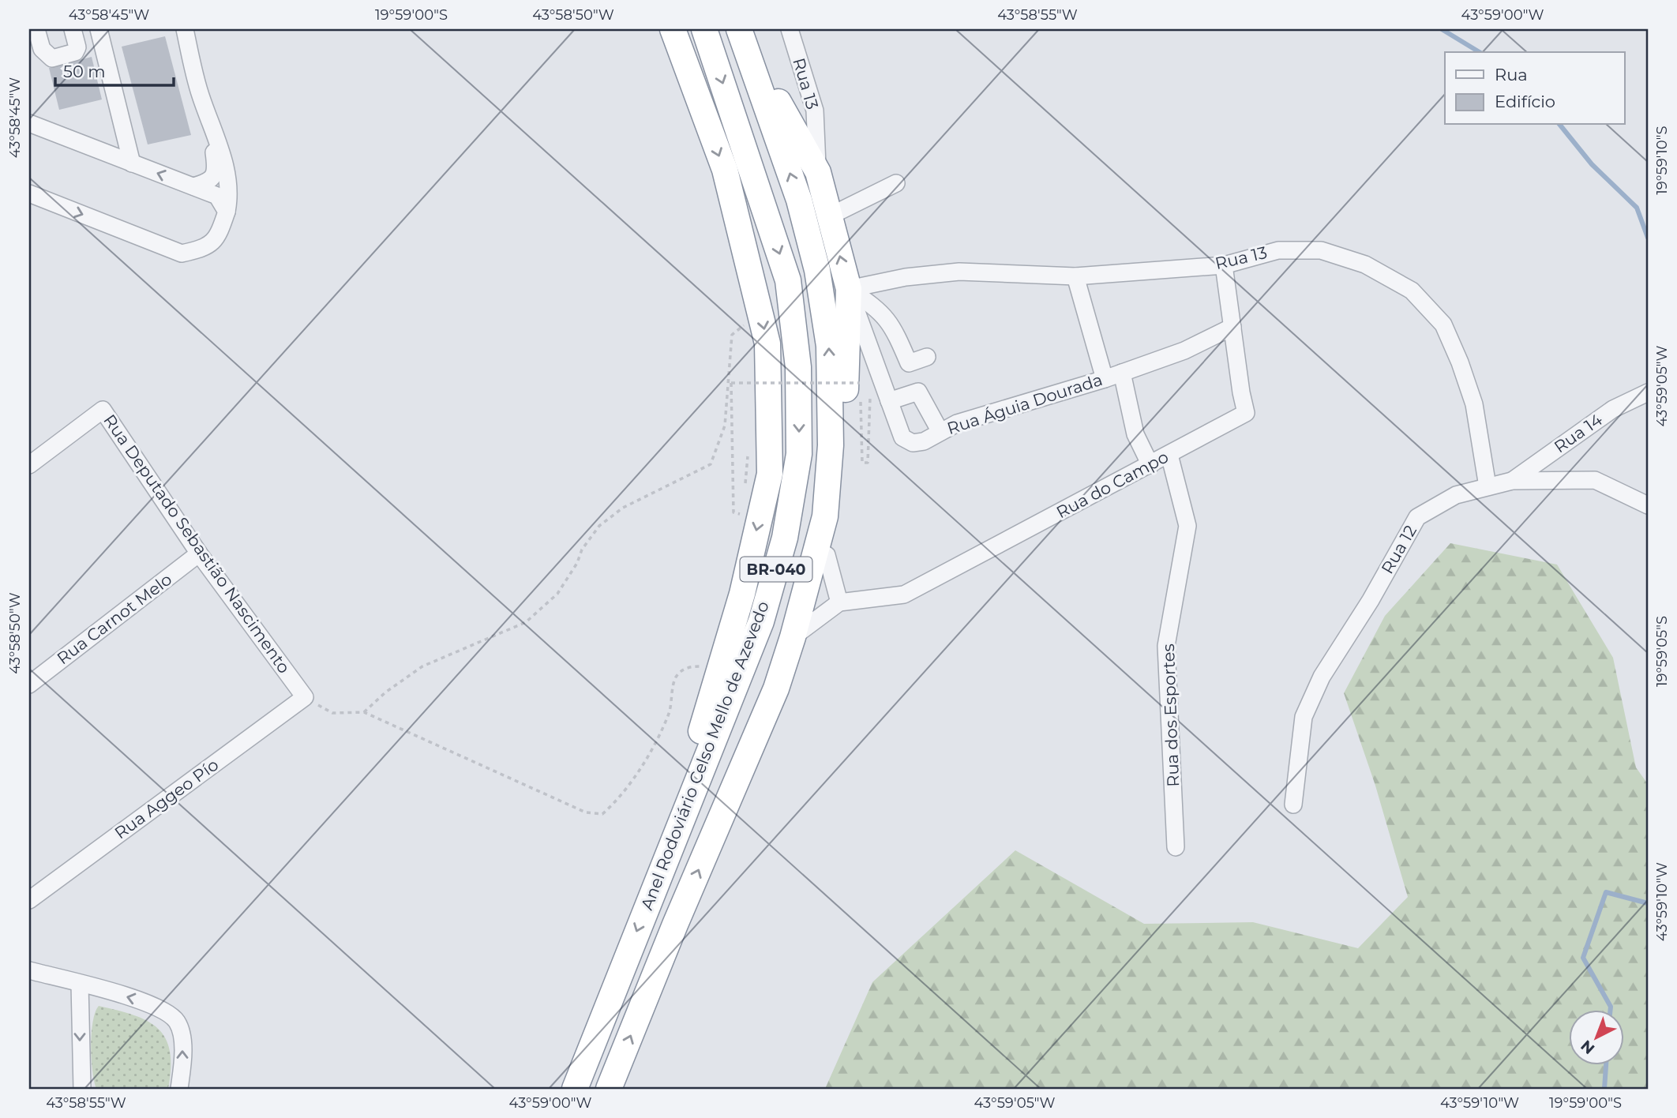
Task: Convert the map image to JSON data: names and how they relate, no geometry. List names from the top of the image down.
{
  "streets": {
    "highway": ["BR-040", "Anel Rodoviário Celso Mello de Azevedo"],
    "street": [
      "Rua 13",
      "Rua Águia Dourada",
      "Rua 14",
      "Rua do Campo",
      "Rua Deputado Sebastião Nascimento",
      "Rua 12",
      "Rua Carnot Melo",
      "Rua dos Esportes",
      "Rua Aggeo Pío"
    ]
  },
  "crossings": [
    ["Rua 13", "Rua Águia Dourada"],
    ["Rua 13", "Rua do Campo"],
    ["Rua 13", "Rua 12"],
    ["Rua Águia Dourada", "Rua do Campo"],
    ["Rua 14", "Rua 12"],
    ["Rua do Campo", "Rua dos Esportes"],
    ["Rua do Campo", "Anel Rodoviário Celso Mello de Azevedo"],
    ["Rua Deputado Sebastião Nascimento", "Rua Carnot Melo"],
    ["Rua Deputado Sebastião Nascimento", "Rua Aggeo Pío"]
  ],
  "legend": ["Rua", "Edifício"],
  "scale_bar": "50 m",
  "north": "bottom left",
  "coordinates": [
    "43°58'45\"W",
    "19°59'00\"S",
    "43°58'50\"W",
    "43°58'55\"W",
    "43°59'00\"W",
    "19°59'10\"S",
    "43°59'05\"W",
    "19°59'05\"S",
    "43°59'10\"W"
  ]
}
